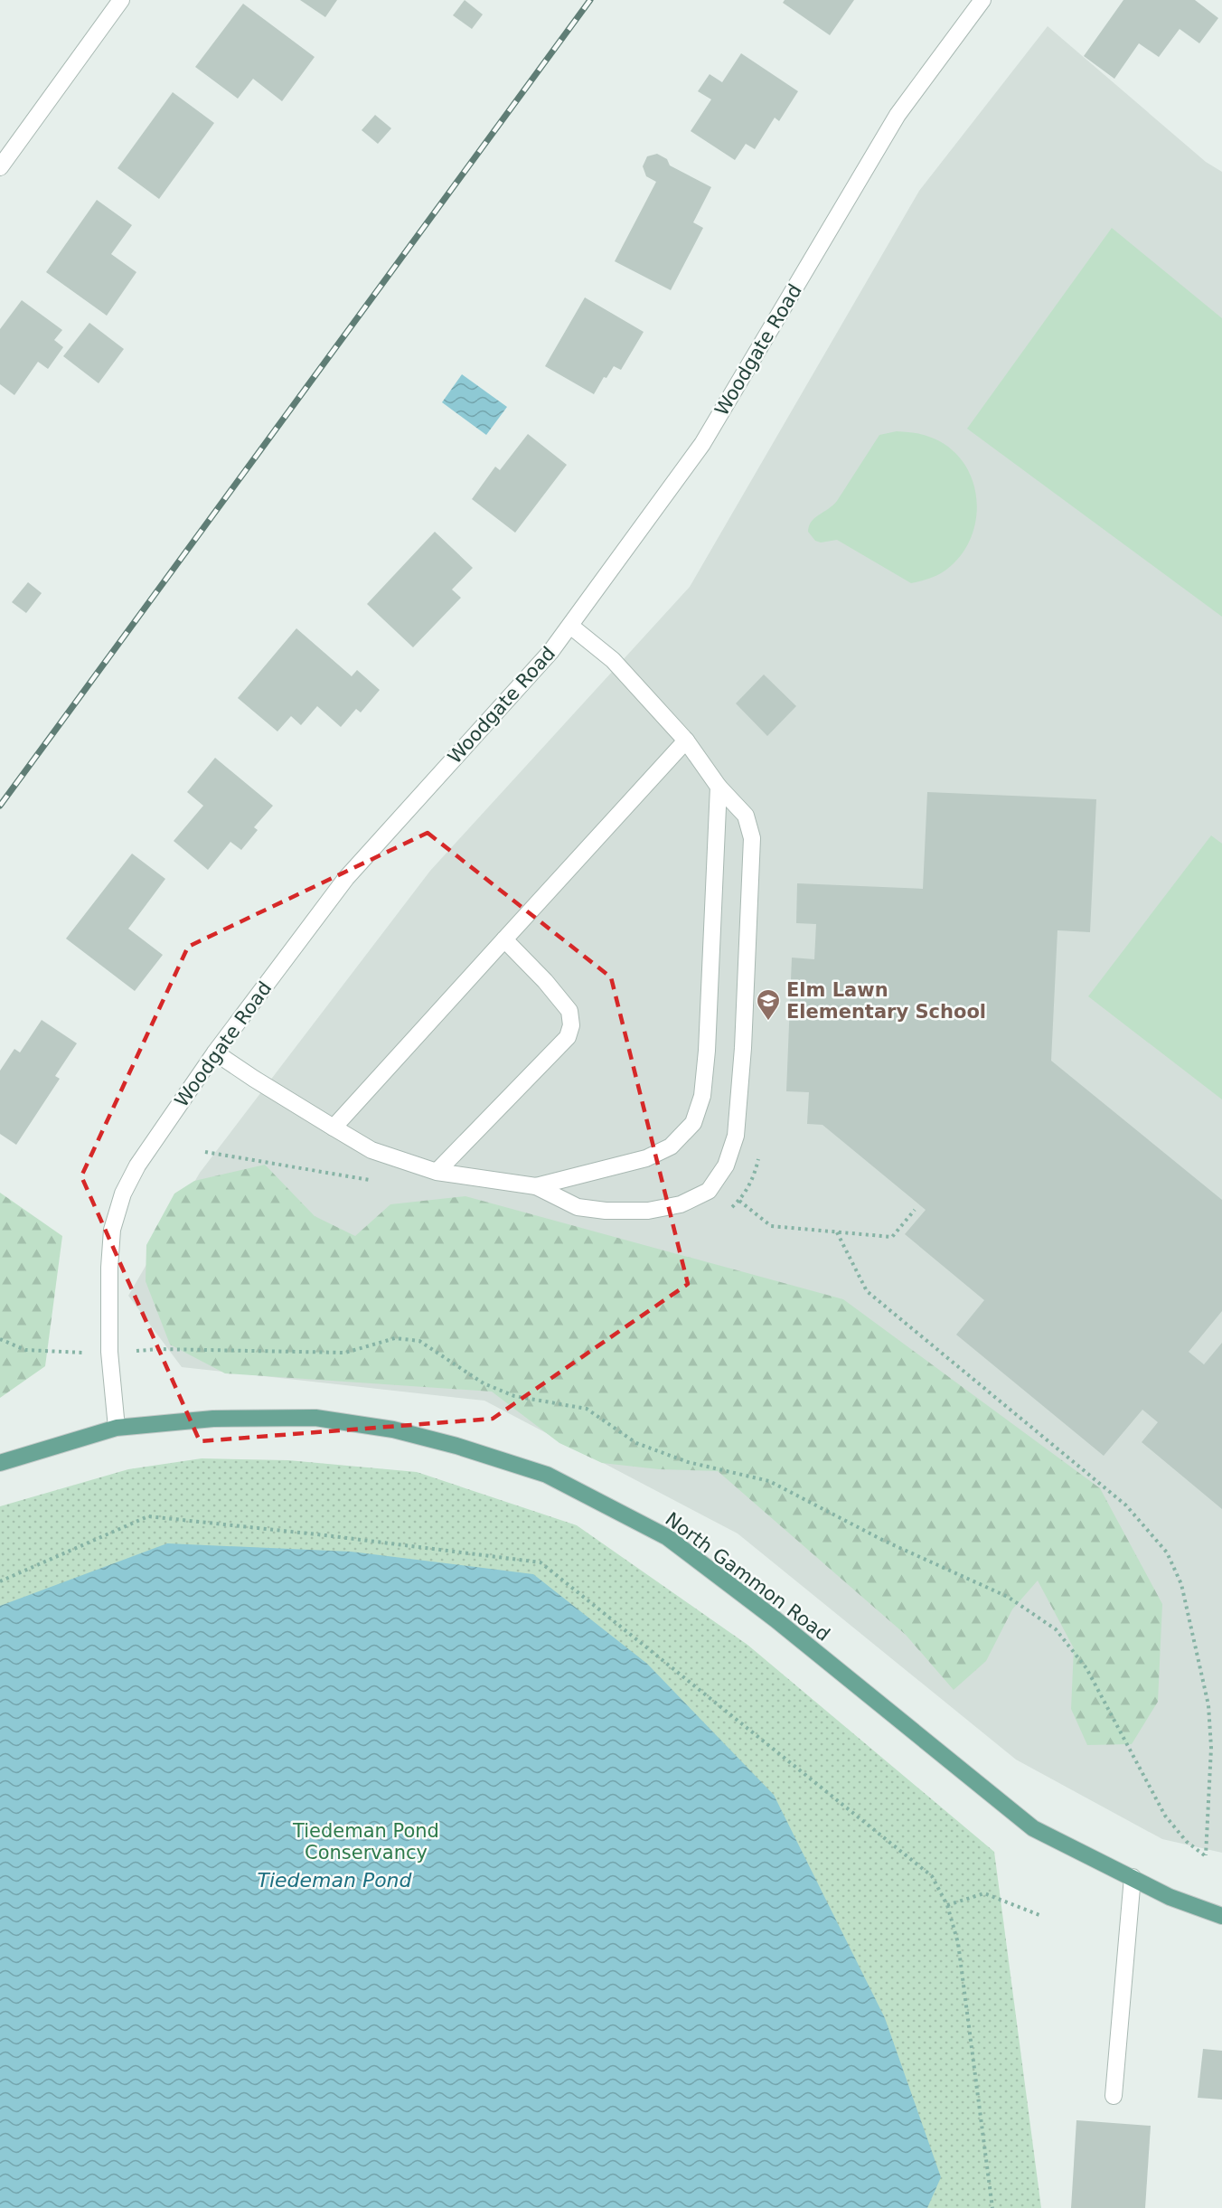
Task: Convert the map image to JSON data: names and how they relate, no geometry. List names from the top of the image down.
{
  "streets": {
    "main road": ["North Gammon Road"],
    "street": ["Woodgate Road"]
  },
  "crossings": [
    ["Woodgate Road", "North Gammon Road"]
  ],
  "water": ["Tiedeman Pond"],
  "parks": ["Tiedeman Pond Conservancy"],
  "places": {
    "school or university": ["Elm Lawn Elementary School"]
  }
}
